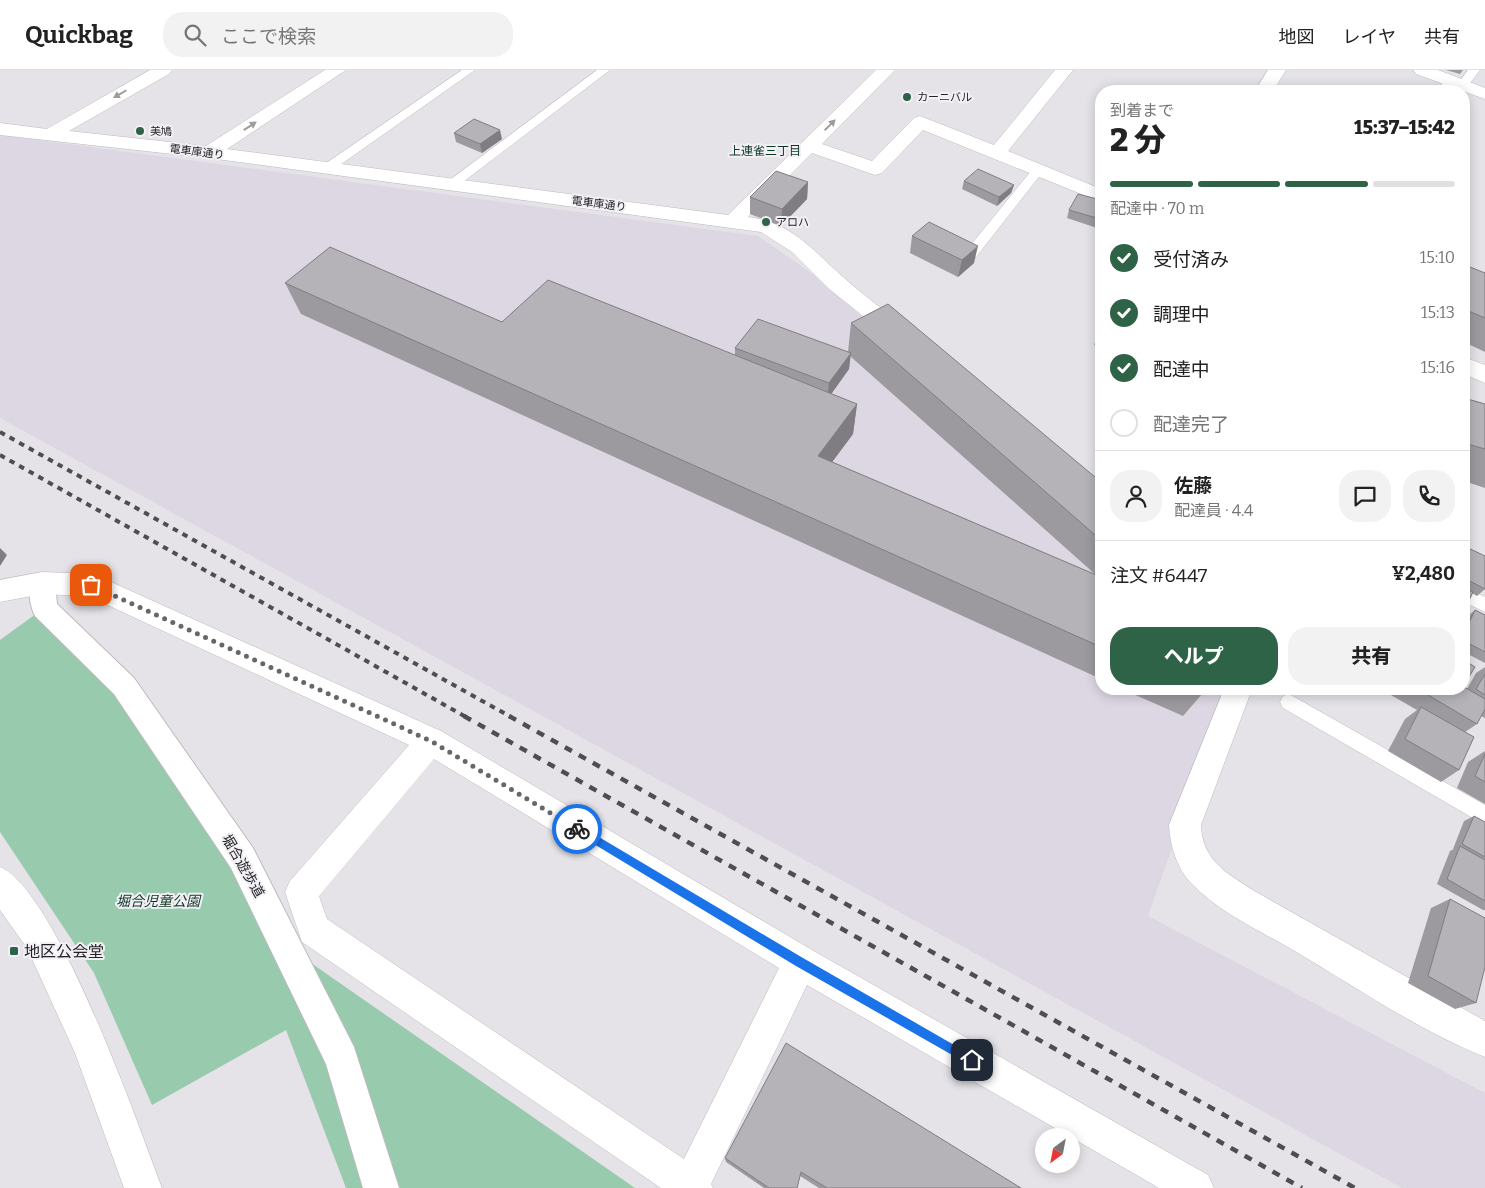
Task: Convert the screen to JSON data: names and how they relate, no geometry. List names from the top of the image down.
{
  "streets": {
    "street": ["電車庫通り", "堀合遊歩道"]
  },
  "districts": ["上連雀三丁目"],
  "parks": ["堀合児童公園"],
  "places": {
    "other": ["カーニバル", "美鳩", "アロハ"],
    "transit": ["地区公会堂"]
  },
  "north": "bottom left",
  "page": {
    "header": "Quickbag",
    "search": "ここで検索",
    "nav": ["地図", "レイヤ", "共有"],
    "heading": ["2 分", "到着まで", "15:37–15:42"],
    "panel": [
      "佐藤",
      "配達員 · 4.4",
      "注文 #6447",
      "¥2,480"
    ],
    "bar": "配達中 · 70 m",
    "list": [
      ["受付済み", "15:10"],
      ["調理中", "15:13"],
      ["配達中", "15:16"],
      "配達完了"
    ],
    "buttons": ["ヘルプ", "共有"]
  }
}
